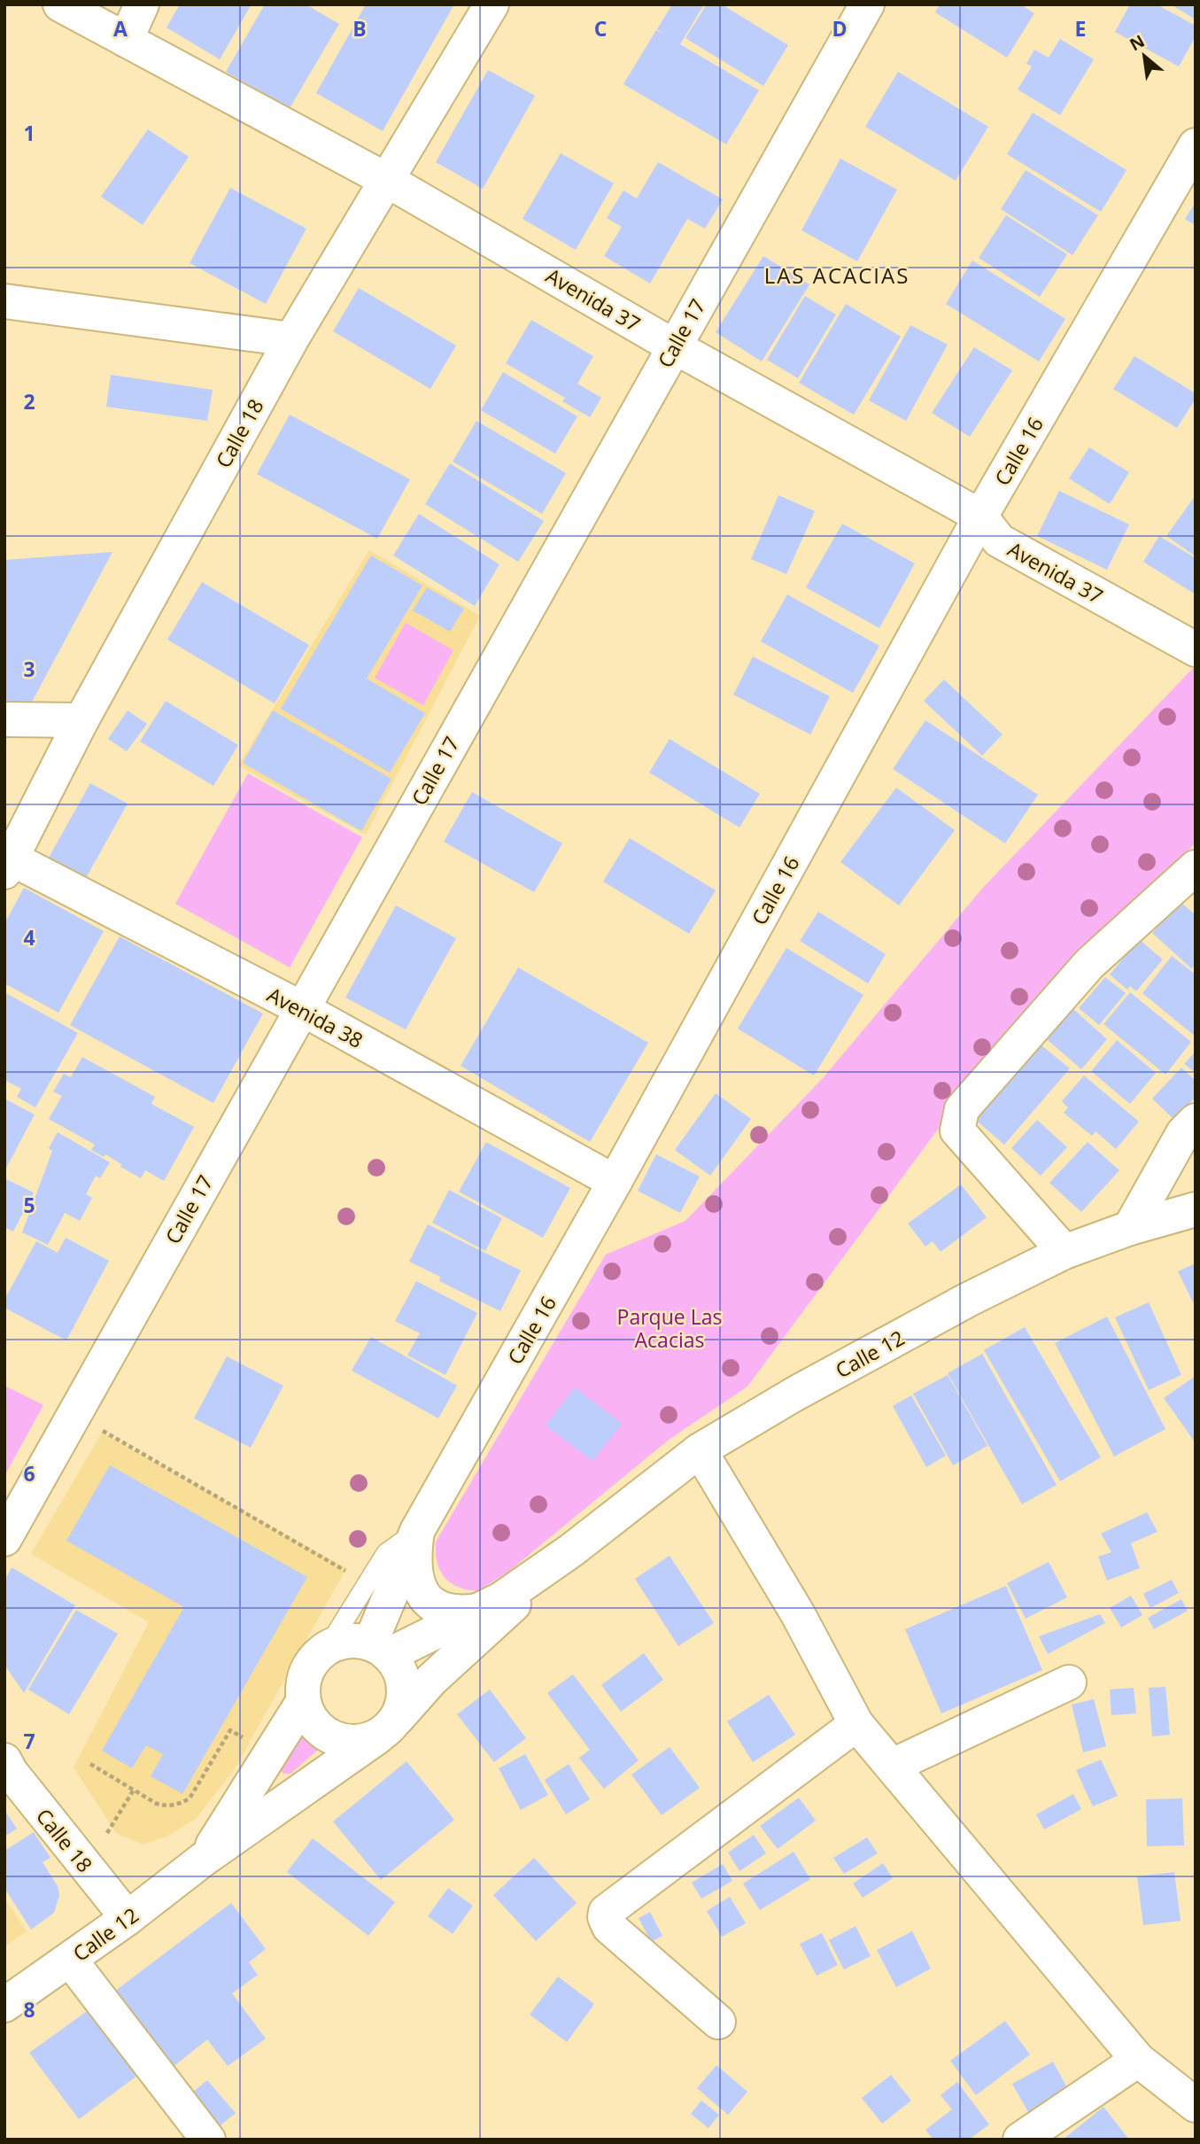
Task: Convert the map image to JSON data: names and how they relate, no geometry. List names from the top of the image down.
{
  "streets": {
    "street": [
      "Avenida 37",
      "Calle 17",
      "Calle 18",
      "Calle 16",
      "Avenida 38",
      "Calle 12"
    ]
  },
  "crossings": [
    ["Avenida 37", "Calle 17"],
    ["Avenida 37", "Calle 18"],
    ["Avenida 37", "Calle 16"],
    ["Calle 17", "Avenida 38"],
    ["Calle 18", "Avenida 38"],
    ["Calle 18", "Calle 12"],
    ["Calle 16", "Avenida 38"],
    ["Calle 16", "Calle 12"]
  ],
  "districts": ["LAS ACACIAS"],
  "parks": ["Parque Las Acacias"],
  "north": "top left",
  "grid": {
    "columns": [
      "A",
      "B",
      "C",
      "D",
      "E"
    ],
    "rows": [
      "1",
      "2",
      "3",
      "4",
      "5",
      "6",
      "7",
      "8"
    ]
  }
}
